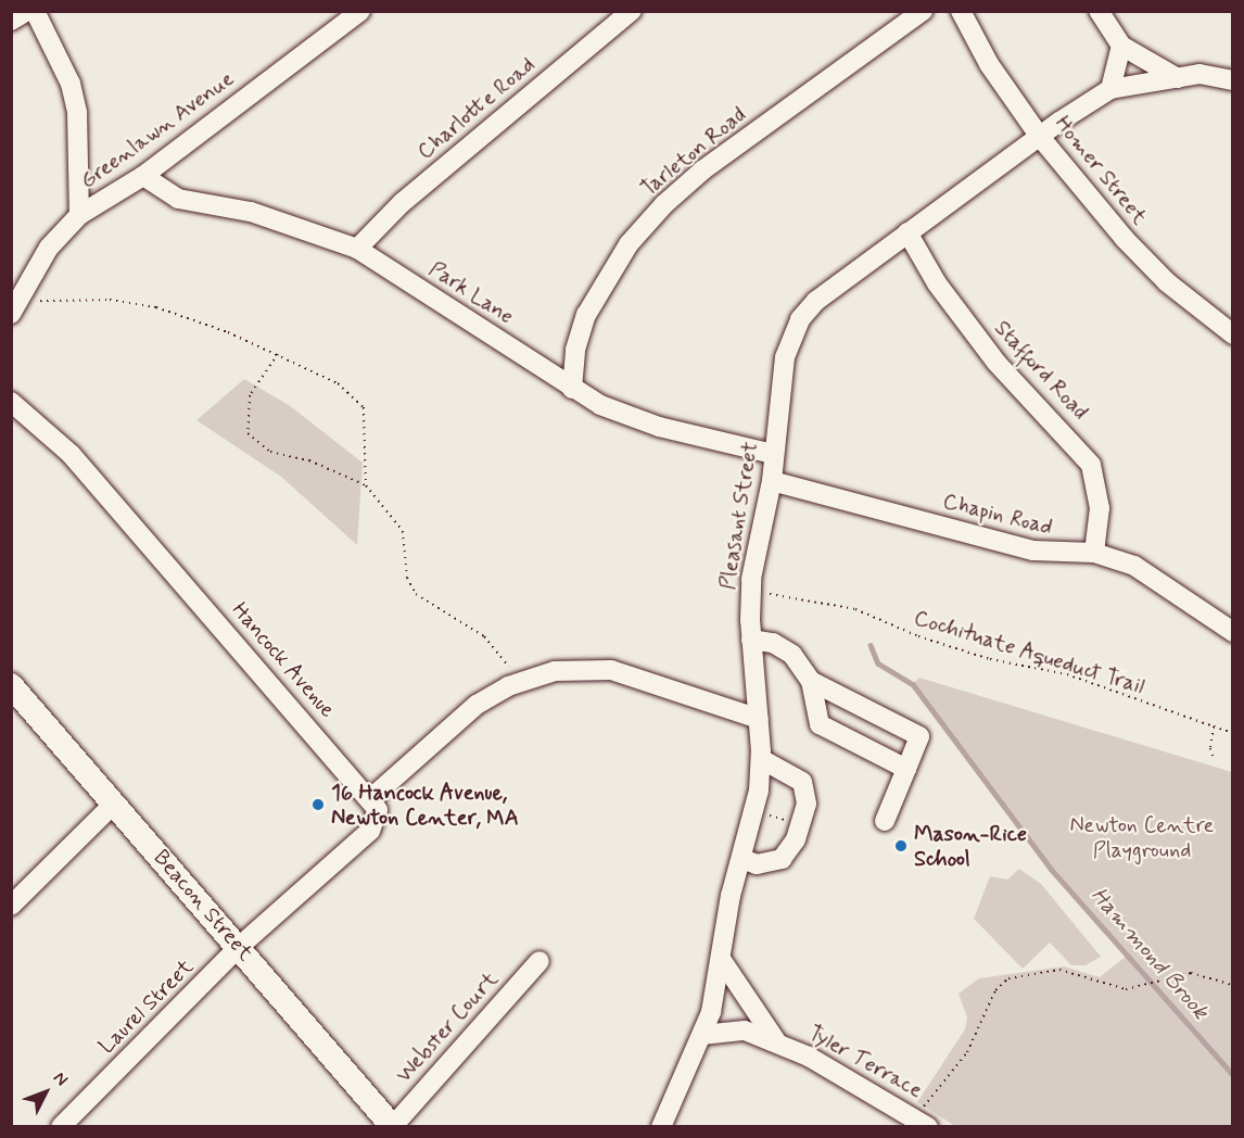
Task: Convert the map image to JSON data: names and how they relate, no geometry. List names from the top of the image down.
{
  "streets": {
    "main road": ["Beacon Street"],
    "street": [
      "Charlotte Road",
      "Greenlawn Avenue",
      "Tarleton Road",
      "Homer Street",
      "Park Lane",
      "Stafford Road",
      "Chapin Road",
      "Pleasant Street",
      "Hancock Avenue",
      "Laurel Street",
      "Webster Court",
      "Tyler Terrace"
    ],
    "path": ["Cochituate Aqueduct Trail"]
  },
  "crossings": [
    ["Charlotte Road", "Park Lane"],
    ["Greenlawn Avenue", "Park Lane"],
    ["Tarleton Road", "Park Lane"],
    ["Homer Street", "Pleasant Street"],
    ["Park Lane", "Pleasant Street"],
    ["Stafford Road", "Chapin Road"],
    ["Stafford Road", "Pleasant Street"],
    ["Chapin Road", "Pleasant Street"],
    ["Pleasant Street", "Tyler Terrace"],
    ["Beacon Street", "Laurel Street"],
    ["Beacon Street", "Webster Court"]
  ],
  "water": ["Hammond Brook"],
  "parks": ["Newton Centre Playground"],
  "places": ["16 Hancock Avenue, Newton Center, MA", "Mason-Rice School"],
  "north": "top right"
}
